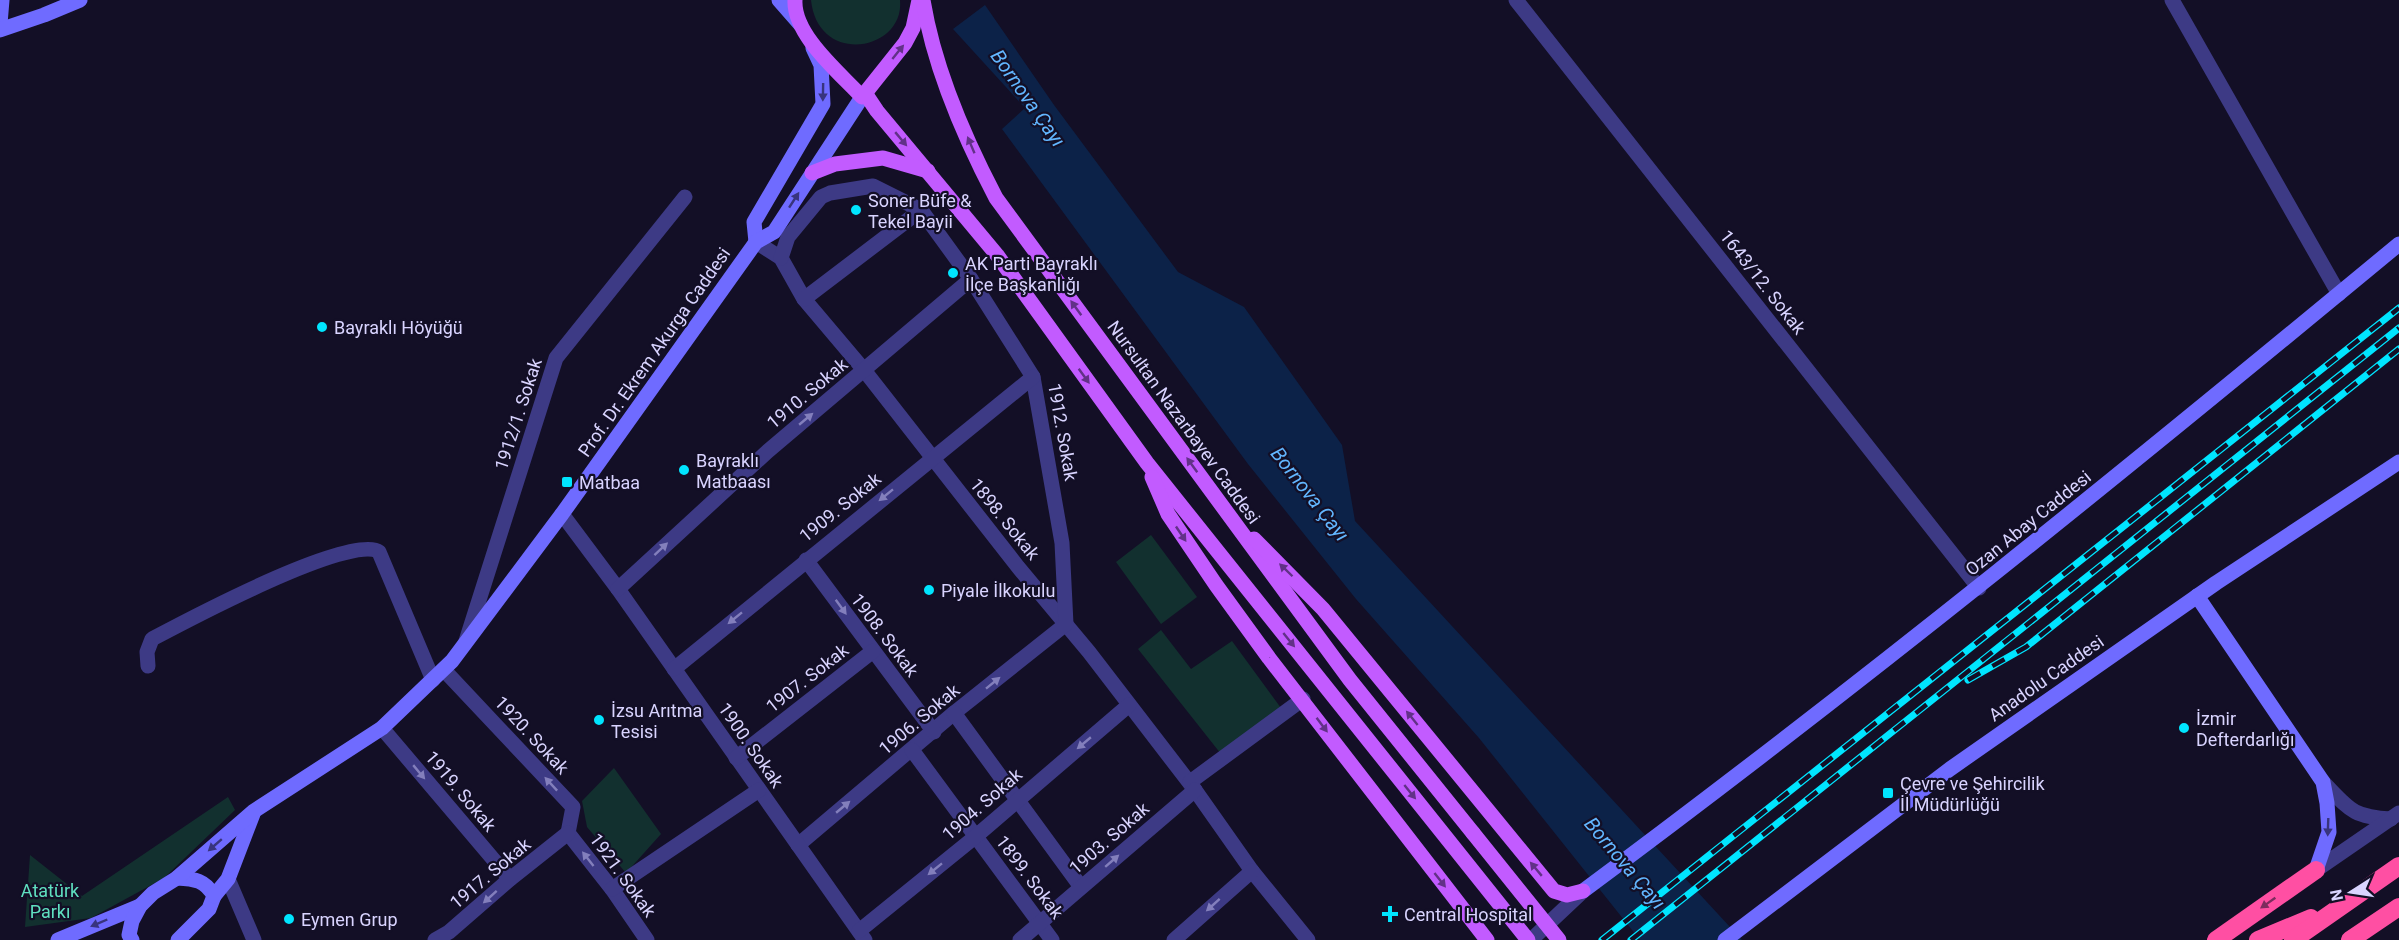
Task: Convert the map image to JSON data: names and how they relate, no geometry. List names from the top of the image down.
{
  "streets": {
    "main road": [
      "Prof. Dr. Ekrem Akurga Caddesi",
      "Nursultan Nazarbayev Caddesi",
      "Ozan Abay Caddesi",
      "Anadolu Caddesi"
    ],
    "street": [
      "1643/12. Sokak",
      "1910. Sokak",
      "1912/1. Sokak",
      "1912. Sokak",
      "1909. Sokak",
      "1898. Sokak",
      "1908. Sokak",
      "1907. Sokak",
      "1906. Sokak",
      "1920. Sokak",
      "1900. Sokak",
      "1919. Sokak",
      "1904. Sokak",
      "1903. Sokak",
      "1917. Sokak",
      "1921. Sokak",
      "1899. Sokak"
    ]
  },
  "crossings": [
    ["1643/12. Sokak", "Ozan Abay Caddesi"],
    ["Prof. Dr. Ekrem Akurga Caddesi", "1912/1. Sokak"],
    ["Prof. Dr. Ekrem Akurga Caddesi", "1898. Sokak"],
    ["Prof. Dr. Ekrem Akurga Caddesi", "1920. Sokak"],
    ["Prof. Dr. Ekrem Akurga Caddesi", "1900. Sokak"],
    ["Prof. Dr. Ekrem Akurga Caddesi", "1919. Sokak"],
    ["1910. Sokak", "1912. Sokak"],
    ["1910. Sokak", "1898. Sokak"],
    ["1910. Sokak", "1900. Sokak"],
    ["1912. Sokak", "1909. Sokak"],
    ["1912. Sokak", "1898. Sokak"],
    ["1912. Sokak", "1906. Sokak"],
    ["1909. Sokak", "1898. Sokak"],
    ["1909. Sokak", "1908. Sokak"],
    ["1909. Sokak", "1900. Sokak"],
    ["1898. Sokak", "1906. Sokak"],
    ["1898. Sokak", "1904. Sokak"],
    ["1898. Sokak", "1903. Sokak"],
    ["1908. Sokak", "1907. Sokak"],
    ["1908. Sokak", "1906. Sokak"],
    ["1907. Sokak", "1900. Sokak"],
    ["1906. Sokak", "1900. Sokak"],
    ["1906. Sokak", "1899. Sokak"],
    ["1920. Sokak", "1917. Sokak"],
    ["1920. Sokak", "1921. Sokak"],
    ["1900. Sokak", "1904. Sokak"],
    ["1919. Sokak", "1917. Sokak"],
    ["1904. Sokak", "1899. Sokak"],
    ["1903. Sokak", "1899. Sokak"],
    ["1917. Sokak", "1921. Sokak"]
  ],
  "one_way": [
    "1910. Sokak",
    "1909. Sokak",
    "1908. Sokak",
    "1906. Sokak",
    "1920. Sokak",
    "1919. Sokak",
    "1904. Sokak",
    "1917. Sokak",
    "1921. Sokak"
  ],
  "water": ["Bornova Çayı"],
  "parks": ["Atatürk Parkı"],
  "places": {
    "other": [
      "Soner Büfe & Tekel Bayii",
      "AK Parti Bayraklı İlçe Başkanlığı",
      "Bayraklı Höyüğü",
      "Bayraklı Matbaası",
      "Piyale İlkokulu",
      "İzsu Arıtma Tesisi",
      "İzmir Defterdarlığı",
      "Eymen Grup"
    ],
    "transit": ["Matbaa", "Çevre ve Şehircilik İl Müdürlüğü"],
    "health": ["Central Hospital"]
  },
  "north": "left"
}
